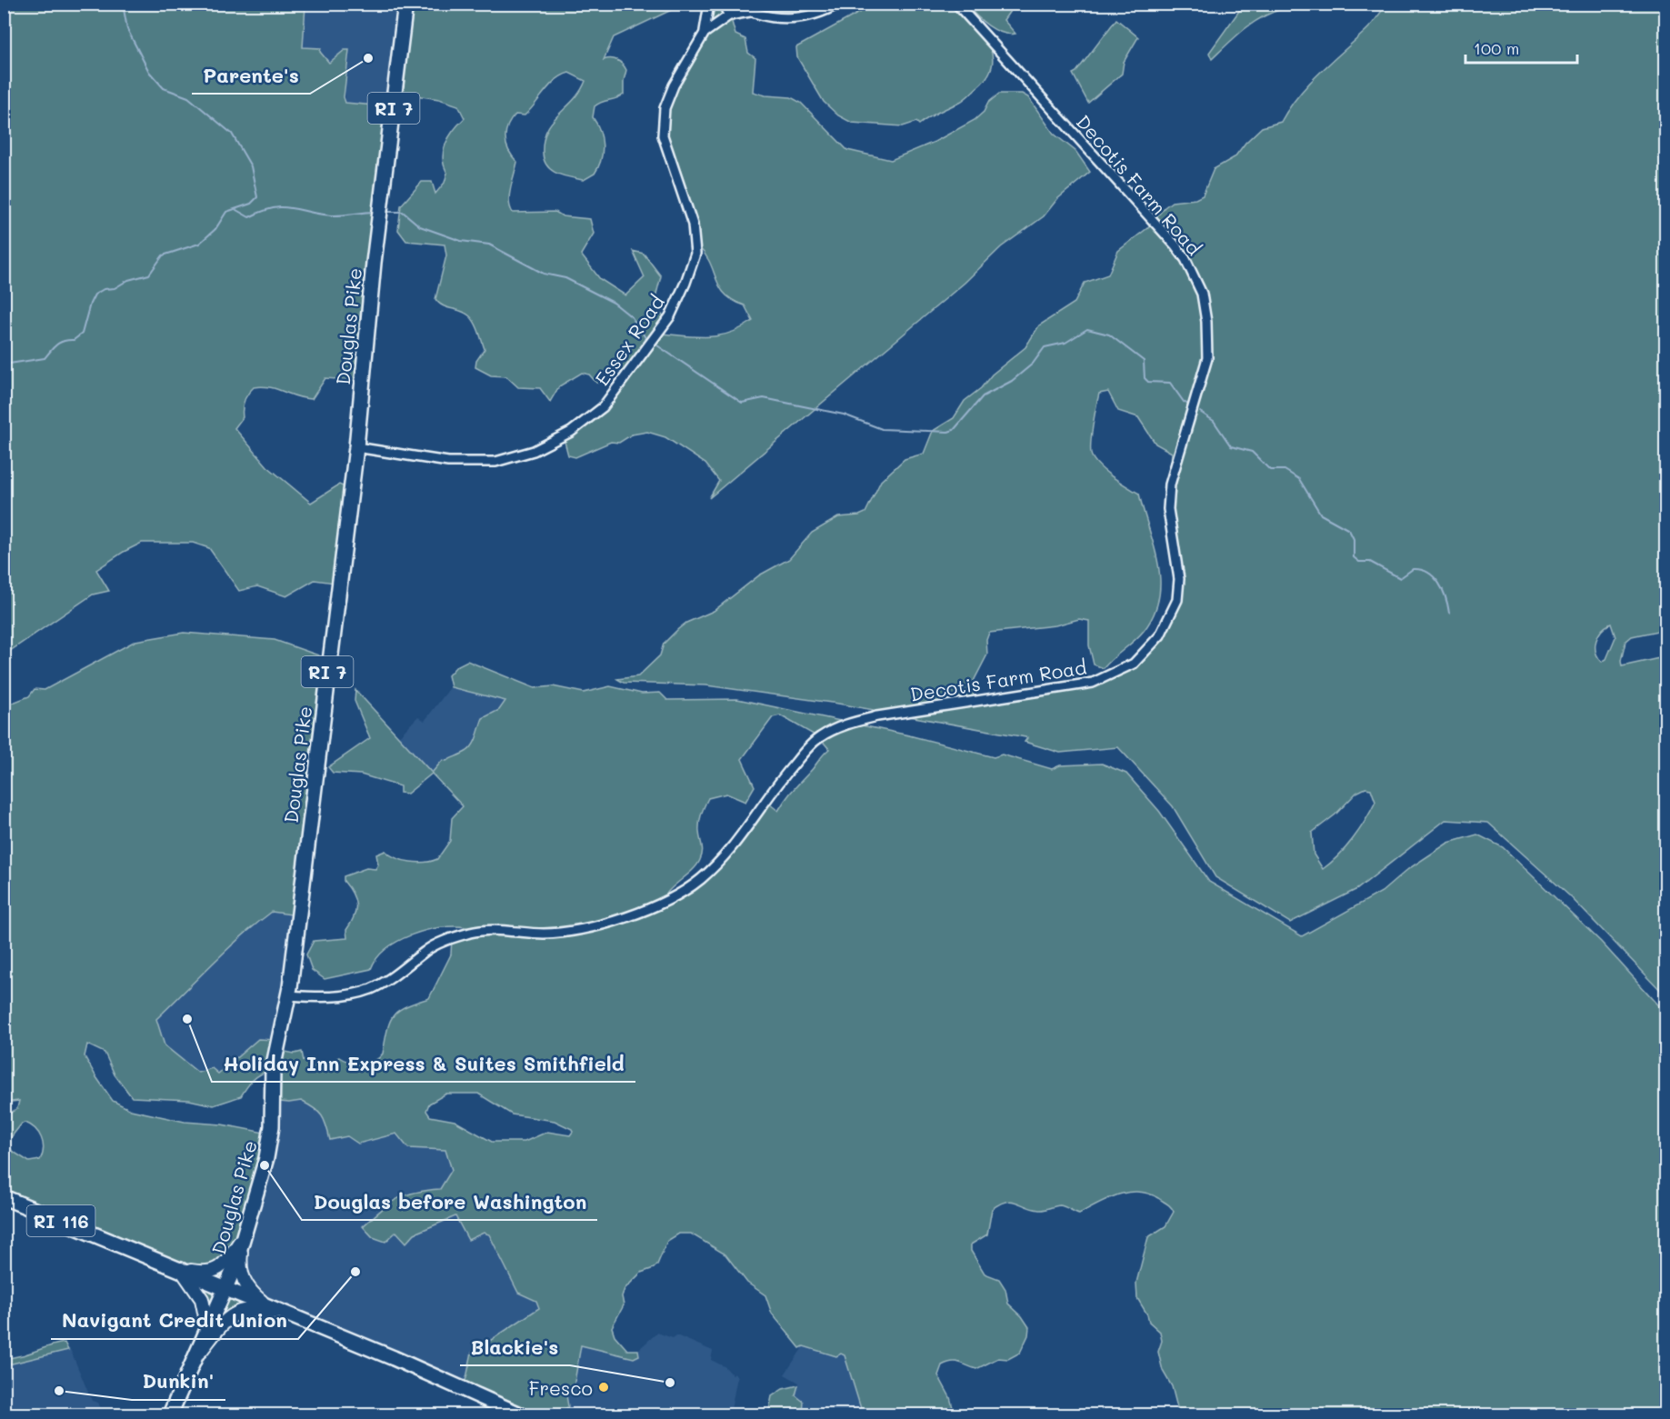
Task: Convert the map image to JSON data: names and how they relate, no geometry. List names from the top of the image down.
{
  "streets": {
    "main road": ["RI 7", "Douglas Pike", "RI 116"],
    "street": ["Decotis Farm Road", "Essex Road"]
  },
  "crossings": [
    ["Decotis Farm Road", "Douglas Pike"],
    ["Douglas Pike", "Essex Road"],
    ["Douglas Pike", "RI 116"]
  ],
  "places": [
    "Parente's",
    "Holiday Inn Express & Suites Smithfield",
    "Douglas before Washington",
    "Navigant Credit Union",
    "Blackie's",
    "Fresco",
    "Dunkin'"
  ],
  "scale_bar": "100 m"
}
